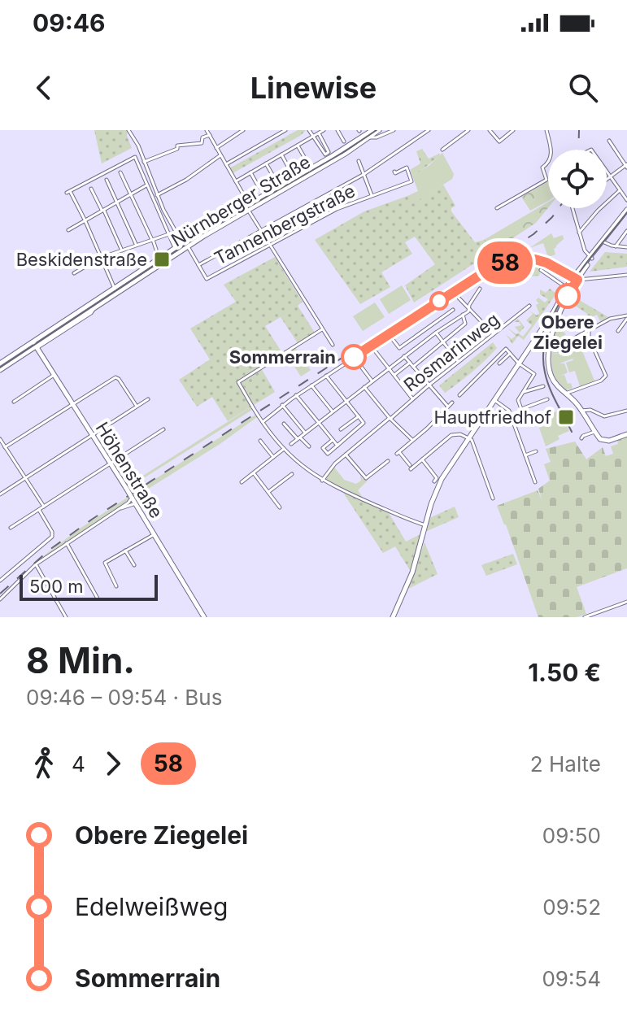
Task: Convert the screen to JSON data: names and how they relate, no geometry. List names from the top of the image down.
{
  "streets": {
    "main road": ["Nürnberger Straße", "Höhenstraße"],
    "street": ["Tannenbergstraße", "Rosmarinweg"]
  },
  "places": {
    "transit": ["Beskidenstraße", "Hauptfriedhof"],
    "other": ["Obere Ziegelei", "Sommerrain"]
  },
  "lines": ["bus line 58"],
  "scale_bar": "500 m",
  "page": {
    "status": "09:46",
    "header": "Linewise",
    "on_map": "58",
    "scale": "500 m",
    "heading": ["8 Min.", "09:46 – 09:54 · Bus", "1.50 €"],
    "legs": ["4", "58", "2 Halte"],
    "list": [
      {
        "name": "Obere Ziegelei",
        "value": "09:50"
      },
      {
        "name": "Edelweißweg",
        "value": "09:52"
      },
      {
        "name": "Sommerrain",
        "value": "09:54"
      }
    ]
  }
}
